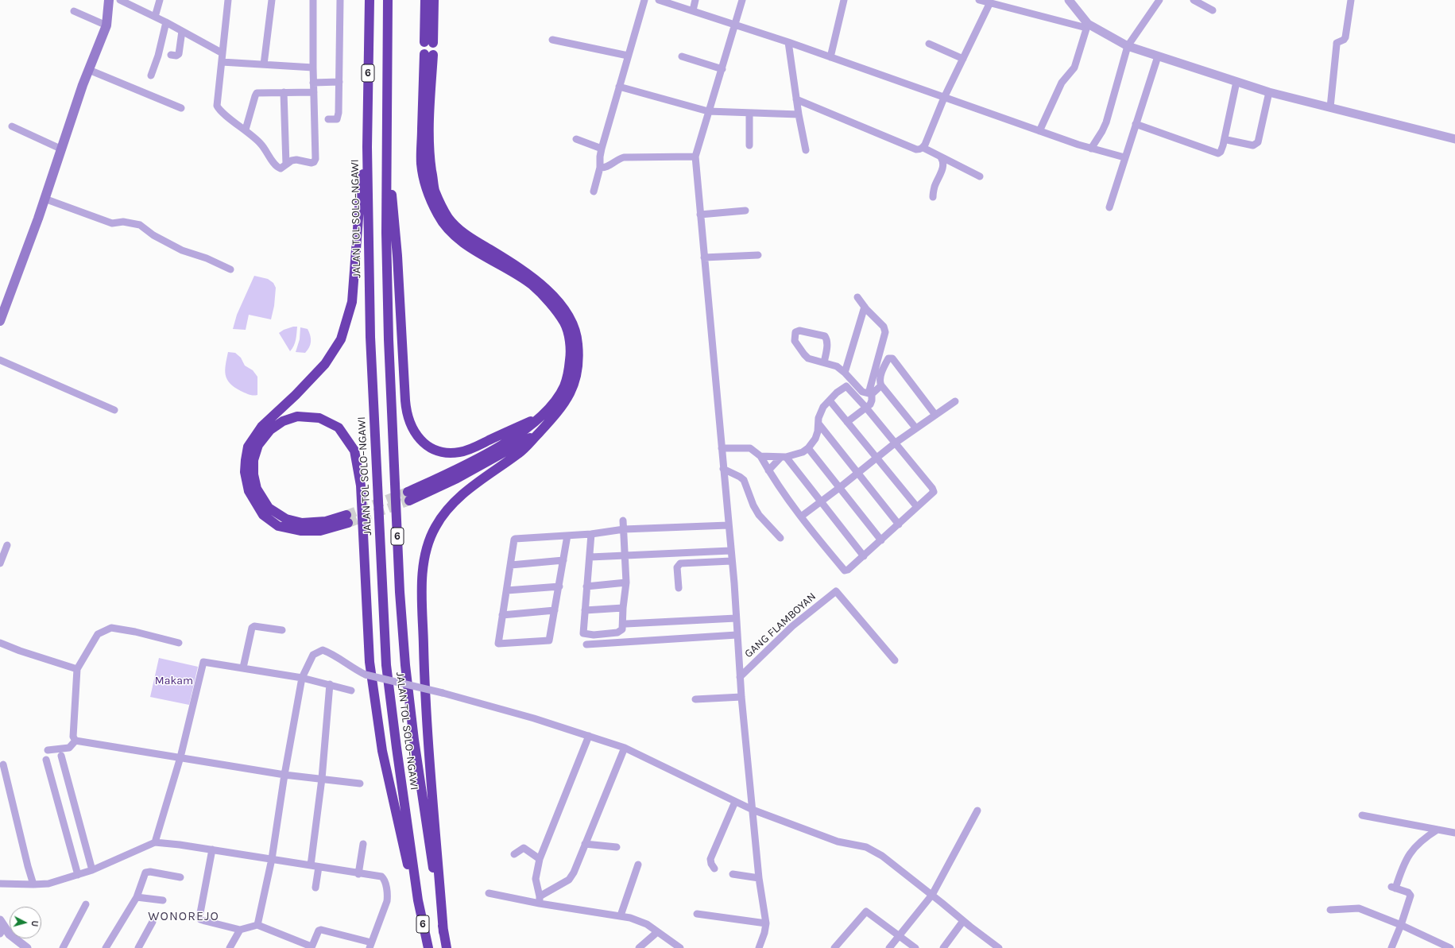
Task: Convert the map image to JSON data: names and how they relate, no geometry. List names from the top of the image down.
{
  "streets": {
    "highway": ["6", "JALAN TOL SOLO–NGAWI"],
    "street": ["GANG FLAMBOYAN"]
  },
  "districts": ["WONOREJO"],
  "parks": ["Makam"],
  "north": "right"
}
